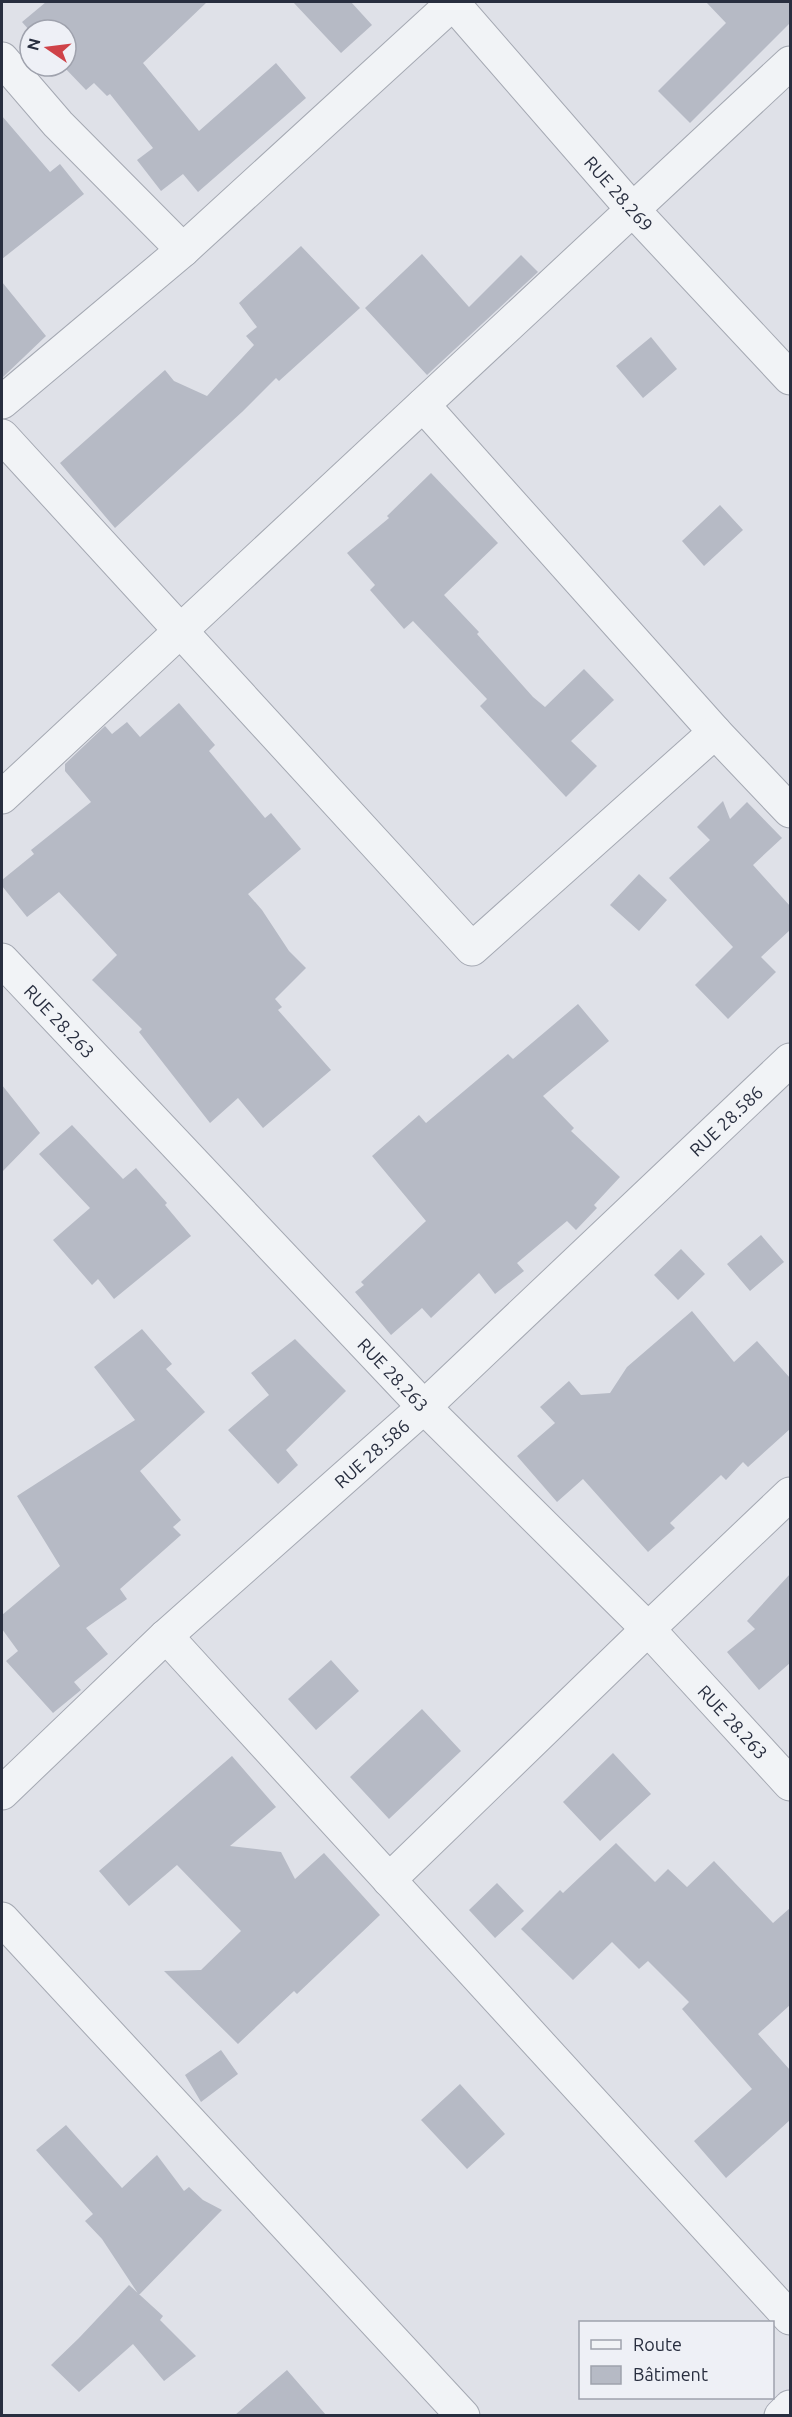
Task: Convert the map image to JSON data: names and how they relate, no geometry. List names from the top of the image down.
{
  "streets": {
    "street": ["RUE 28.269", "RUE 28.263", "RUE 28.586"]
  },
  "crossings": [
    ["RUE 28.263", "RUE 28.586"]
  ],
  "legend": ["Route", "Bâtiment"],
  "north": "left"
}
